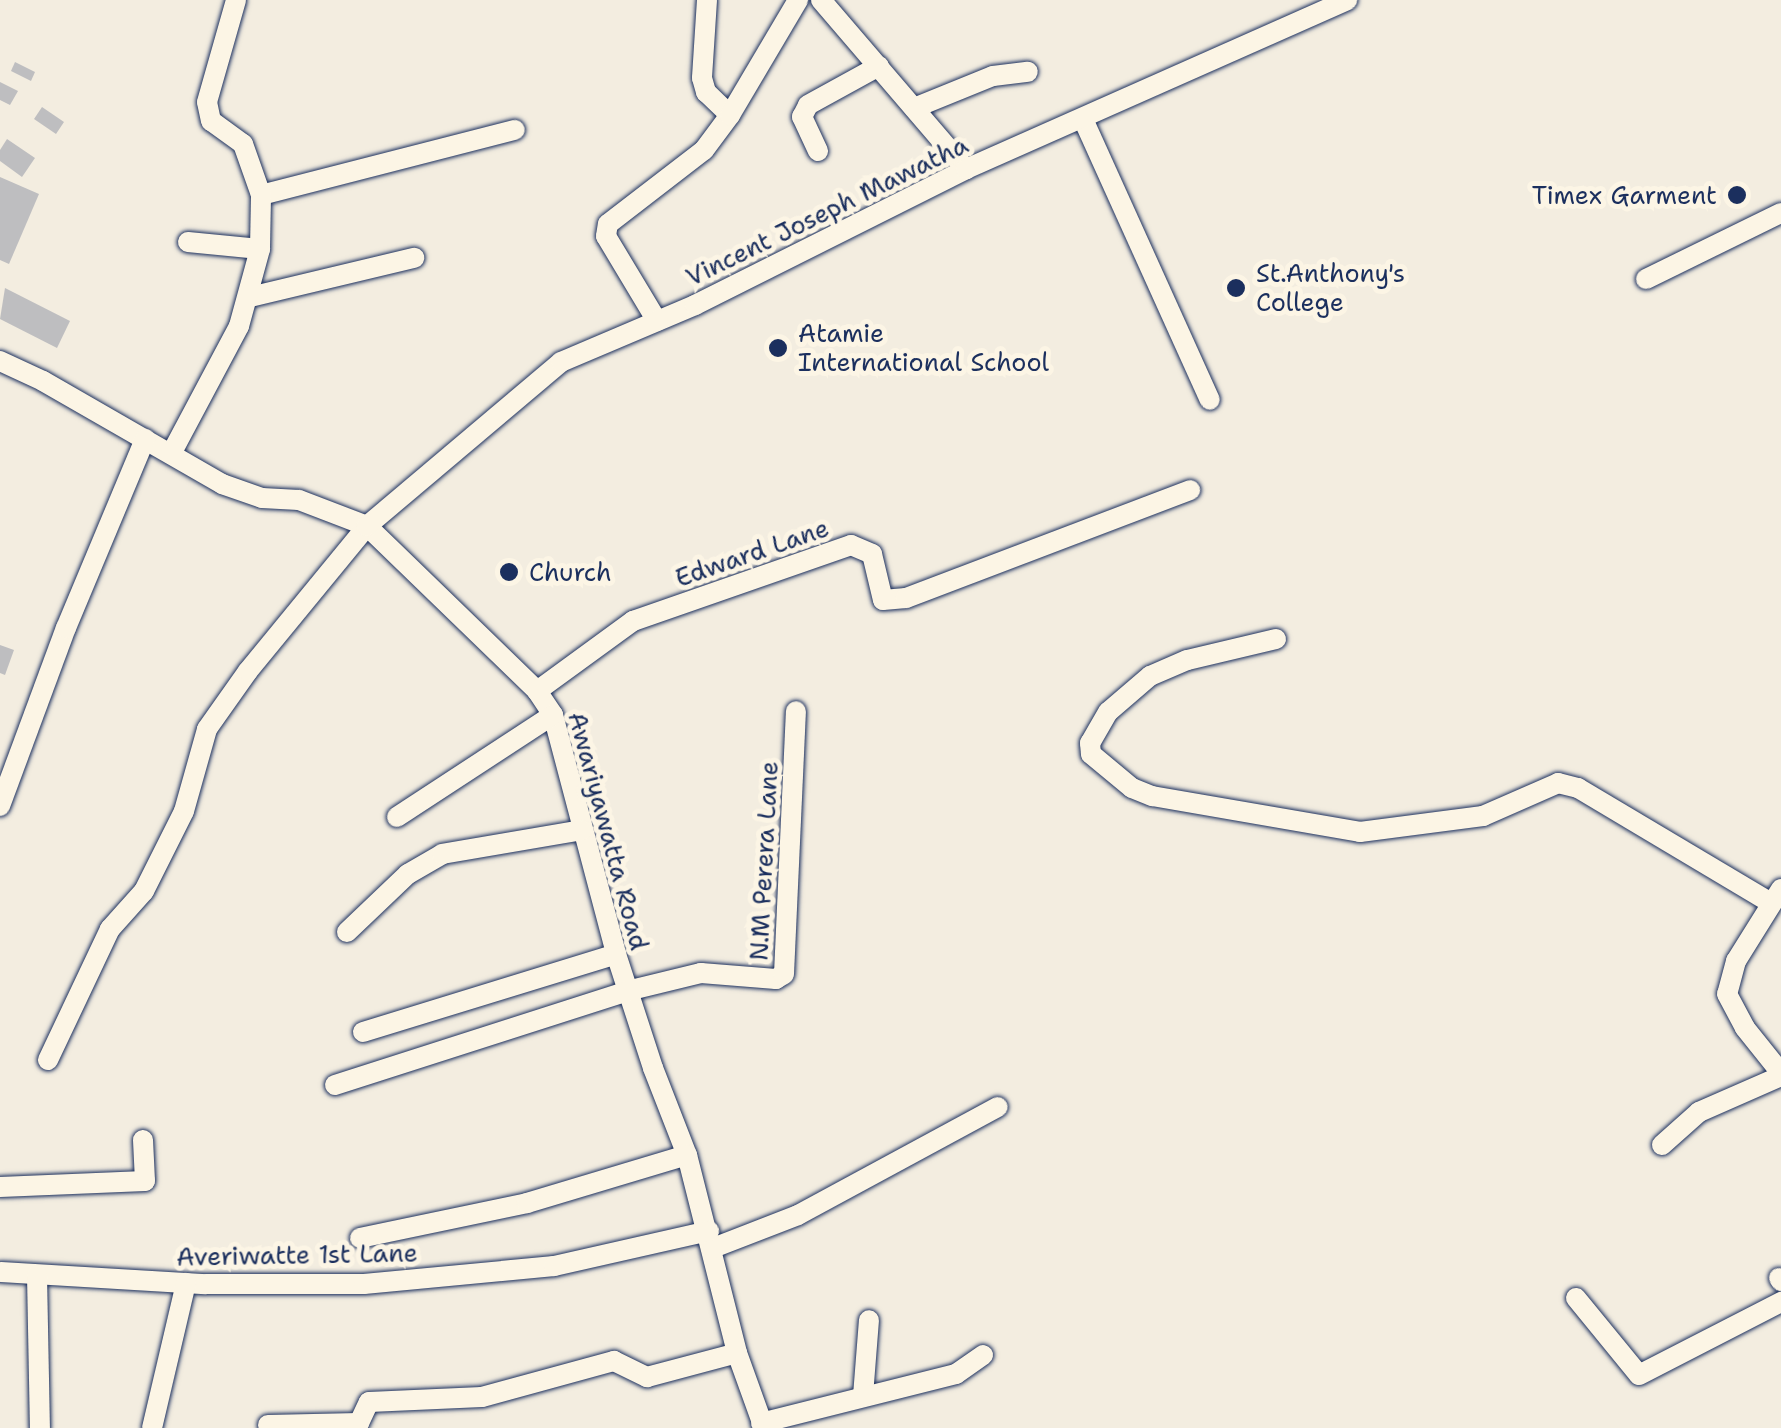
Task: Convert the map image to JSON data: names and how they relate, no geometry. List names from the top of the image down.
{
  "streets": {
    "street": [
      "Vincent Joseph Mawatha",
      "Edward Lane",
      "Awariyawatta Road",
      "N.M Perera Lane",
      "Averiwatte 1st Lane"
    ]
  },
  "crossings": [
    ["Vincent Joseph Mawatha", "Awariyawatta Road"],
    ["Edward Lane", "Awariyawatta Road"],
    ["Awariyawatta Road", "N.M Perera Lane"],
    ["Awariyawatta Road", "Averiwatte 1st Lane"]
  ],
  "places": [
    "Timex Garment",
    "St.Anthony's College",
    "Atamie International School",
    "Church"
  ]
}
